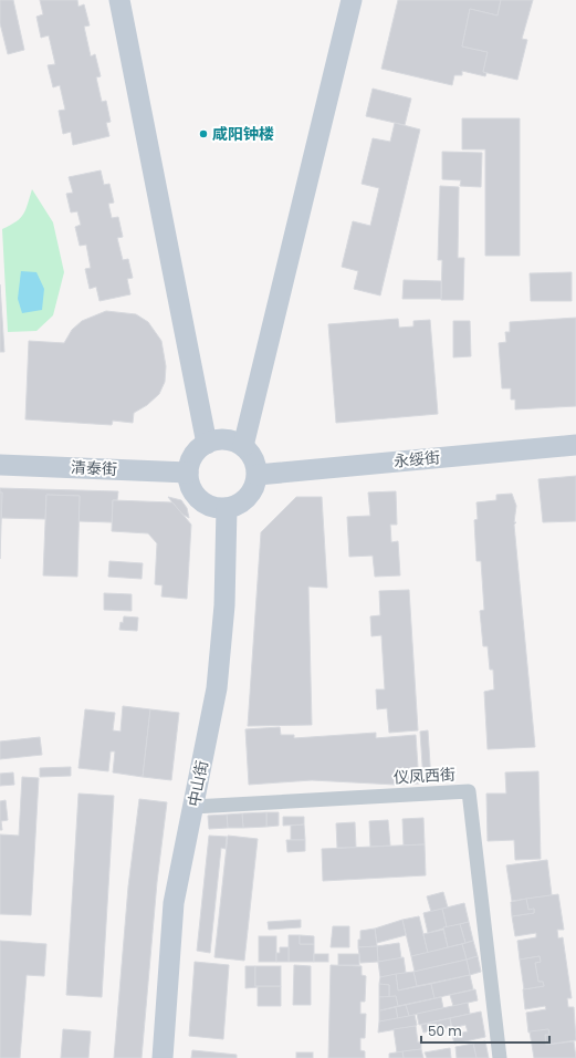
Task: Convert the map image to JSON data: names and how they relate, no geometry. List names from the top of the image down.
{
  "streets": {
    "street": [
      "永绥街",
      "清泰街",
      "仪凤西街",
      "中山街"
    ]
  },
  "crossings": [
    ["永绥街", "清泰街"],
    ["永绥街", "中山街"],
    ["清泰街", "中山街"],
    ["仪凤西街", "中山街"]
  ],
  "places": ["咸阳钟楼"],
  "scale_bar": "50 m"
}
